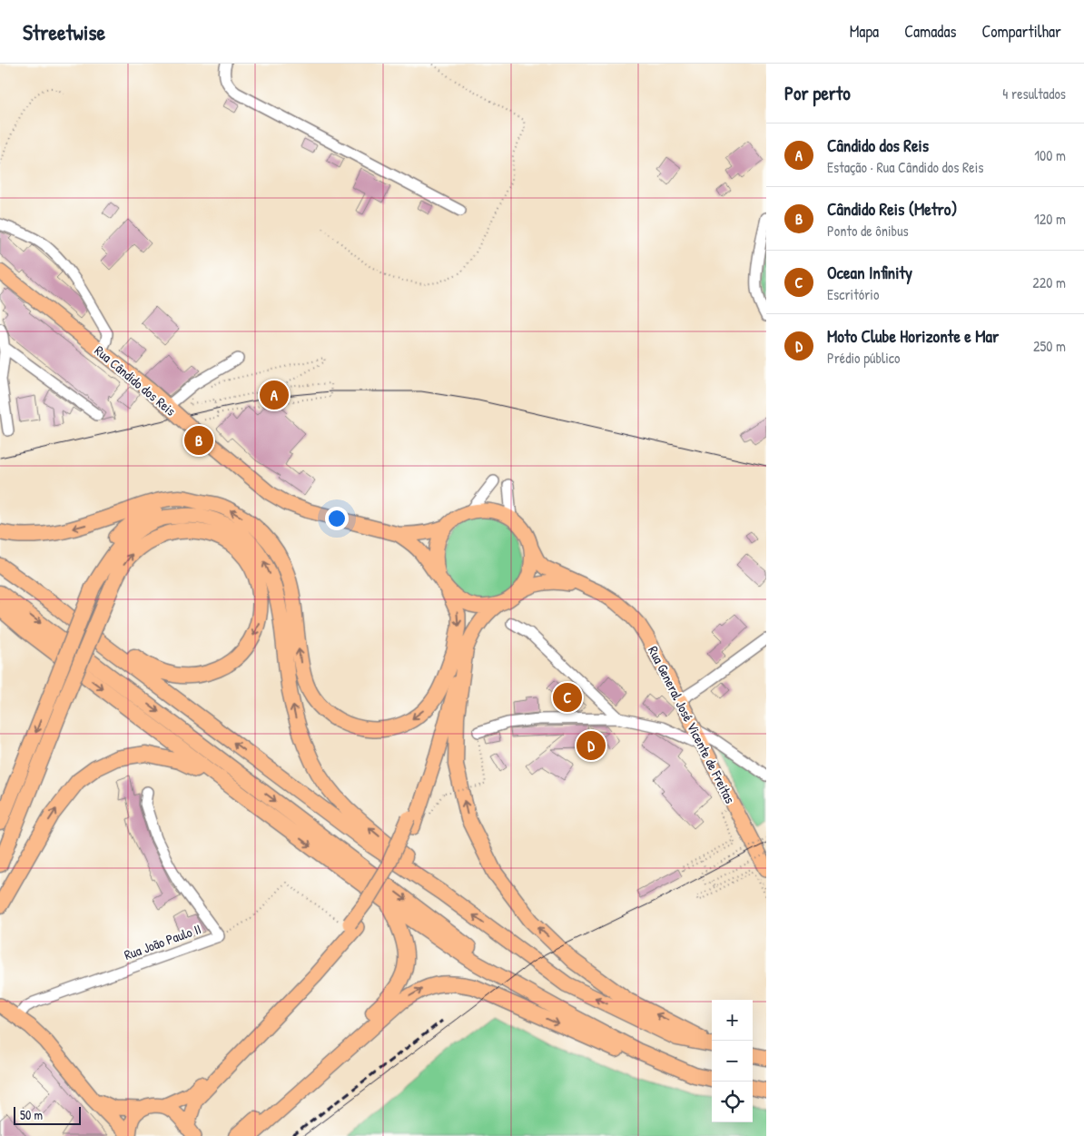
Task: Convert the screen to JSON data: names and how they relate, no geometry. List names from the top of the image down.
{
  "streets": {
    "main road": ["Rua Cândido dos Reis", "Rua General José Vicente de Freitas"],
    "street": ["Rua João Paulo II"]
  },
  "scale_bar": "50 m",
  "page": {
    "header": "Streetwise",
    "nav": ["Mapa", "Camadas", "Compartilhar"],
    "heading": ["Por perto", "4 resultados"],
    "list": [
      {
        "mark": "A",
        "name": "Cândido dos Reis",
        "note": "Estação · Rua Cândido dos Reis",
        "value": "100 m"
      },
      {
        "mark": "B",
        "name": "Cândido Reis (Metro)",
        "note": "Ponto de ônibus",
        "value": "120 m"
      },
      {
        "mark": "C",
        "name": "Ocean Infinity",
        "note": "Escritório",
        "value": "220 m"
      },
      {
        "mark": "D",
        "name": "Moto Clube Horizonte e Mar",
        "note": "Prédio público",
        "value": "250 m"
      }
    ],
    "pins": [
      "A",
      "B",
      "C",
      "D"
    ],
    "map_buttons": ["+", "−"],
    "scale": "50 m"
  }
}
